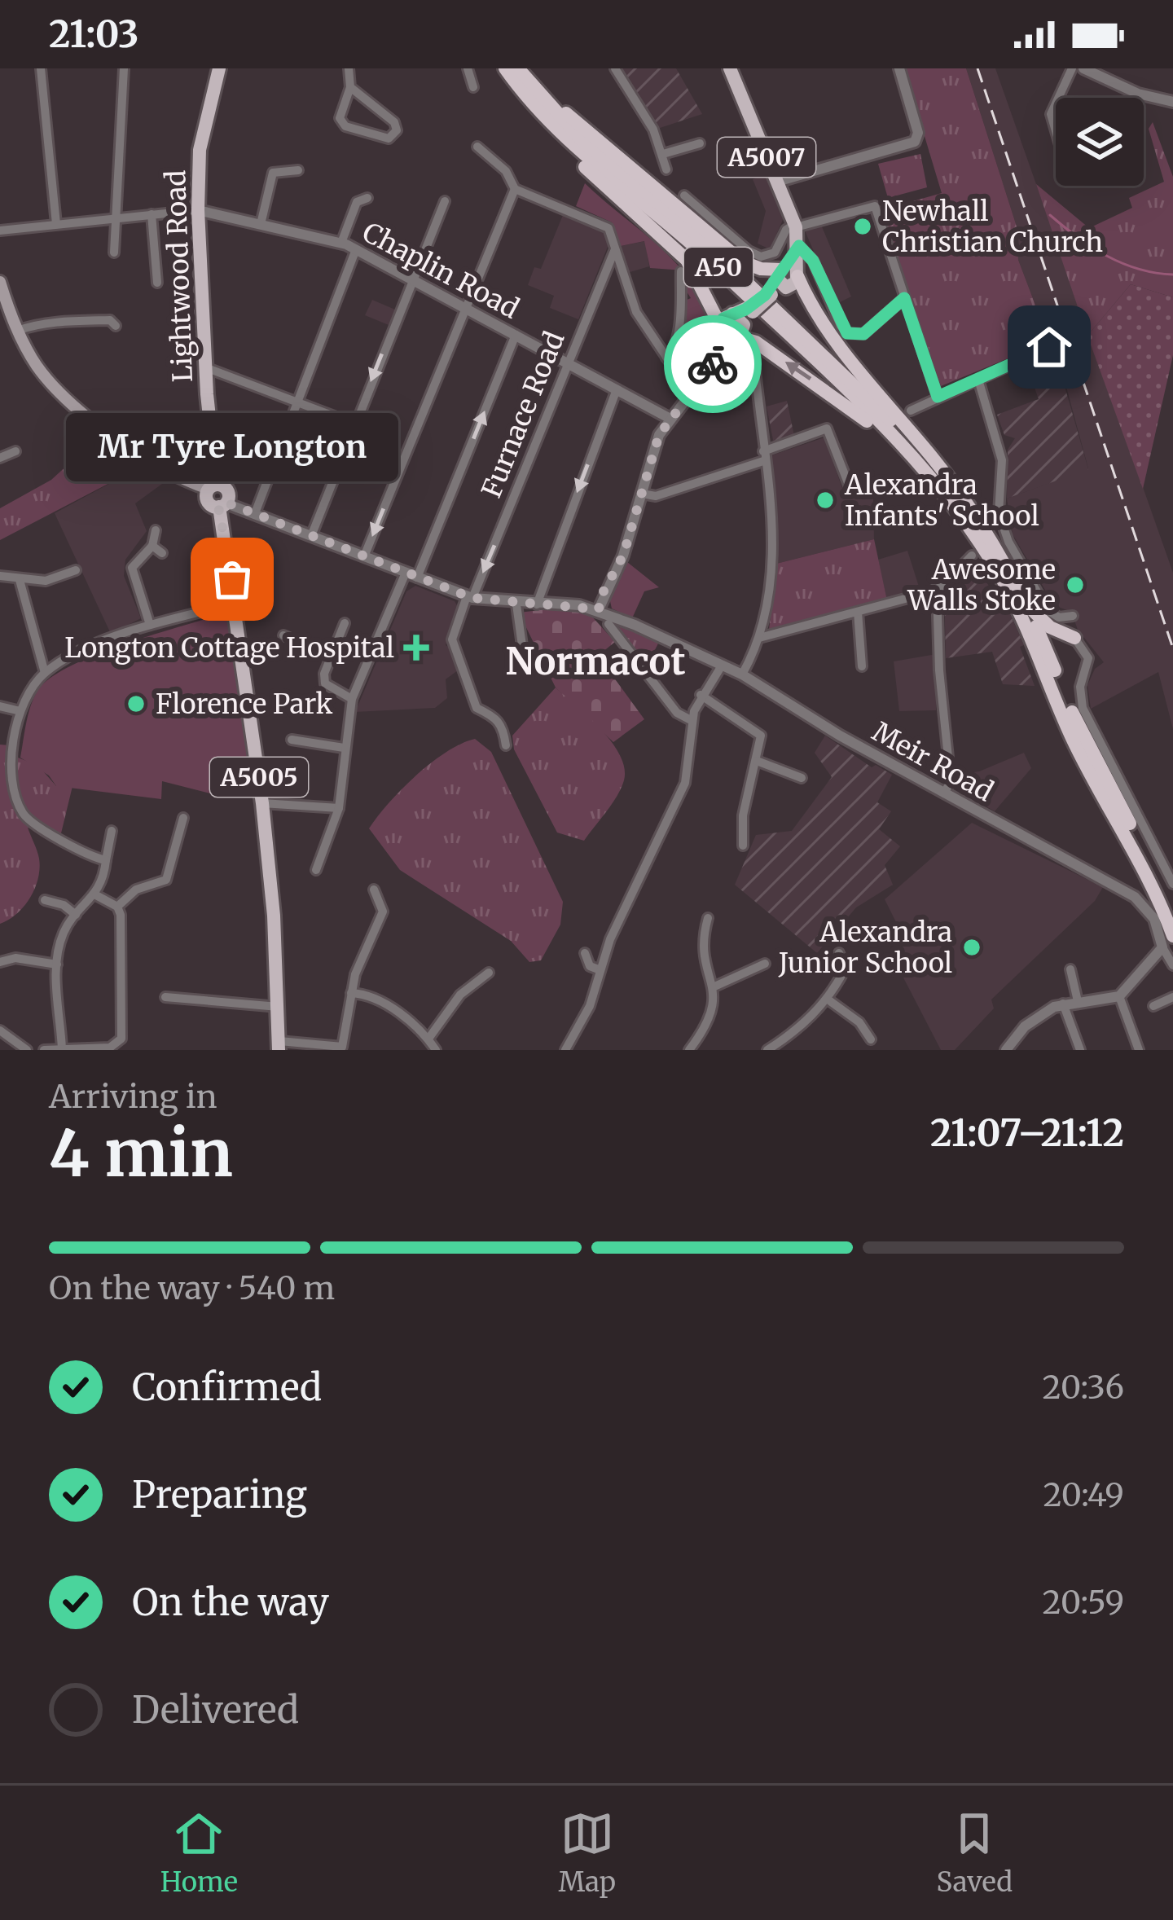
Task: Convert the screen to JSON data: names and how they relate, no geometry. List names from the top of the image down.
{
  "streets": {
    "highway": ["A50"],
    "main road": ["A5007", "Lightwood Road", "A5005"],
    "street": ["Chaplin Road", "Furnace Road", "Meir Road"]
  },
  "crossings": [
    ["A50", "Meir Road"],
    ["Chaplin Road", "Lightwood Road"],
    ["Chaplin Road", "Furnace Road"],
    ["Lightwood Road", "A5005"]
  ],
  "districts": ["Normacot"],
  "places": {
    "other": [
      "Newhall Christian Church",
      "Alexandra Infants' School",
      "Mr Tyre Longton",
      "Awesome Walls Stoke",
      "Florence Park",
      "Alexandra Junior School"
    ],
    "health": ["Longton Cottage Hospital"]
  },
  "page": {
    "status": "21:03",
    "bubble": "Mr Tyre Longton",
    "heading": ["4 min", "Arriving in", "21:07–21:12"],
    "bar": "On the way · 540 m",
    "list": [
      ["Confirmed", "20:36"],
      ["Preparing", "20:49"],
      ["On the way", "20:59"],
      "Delivered"
    ],
    "tabs": ["Home", "Map", "Saved"]
  }
}
